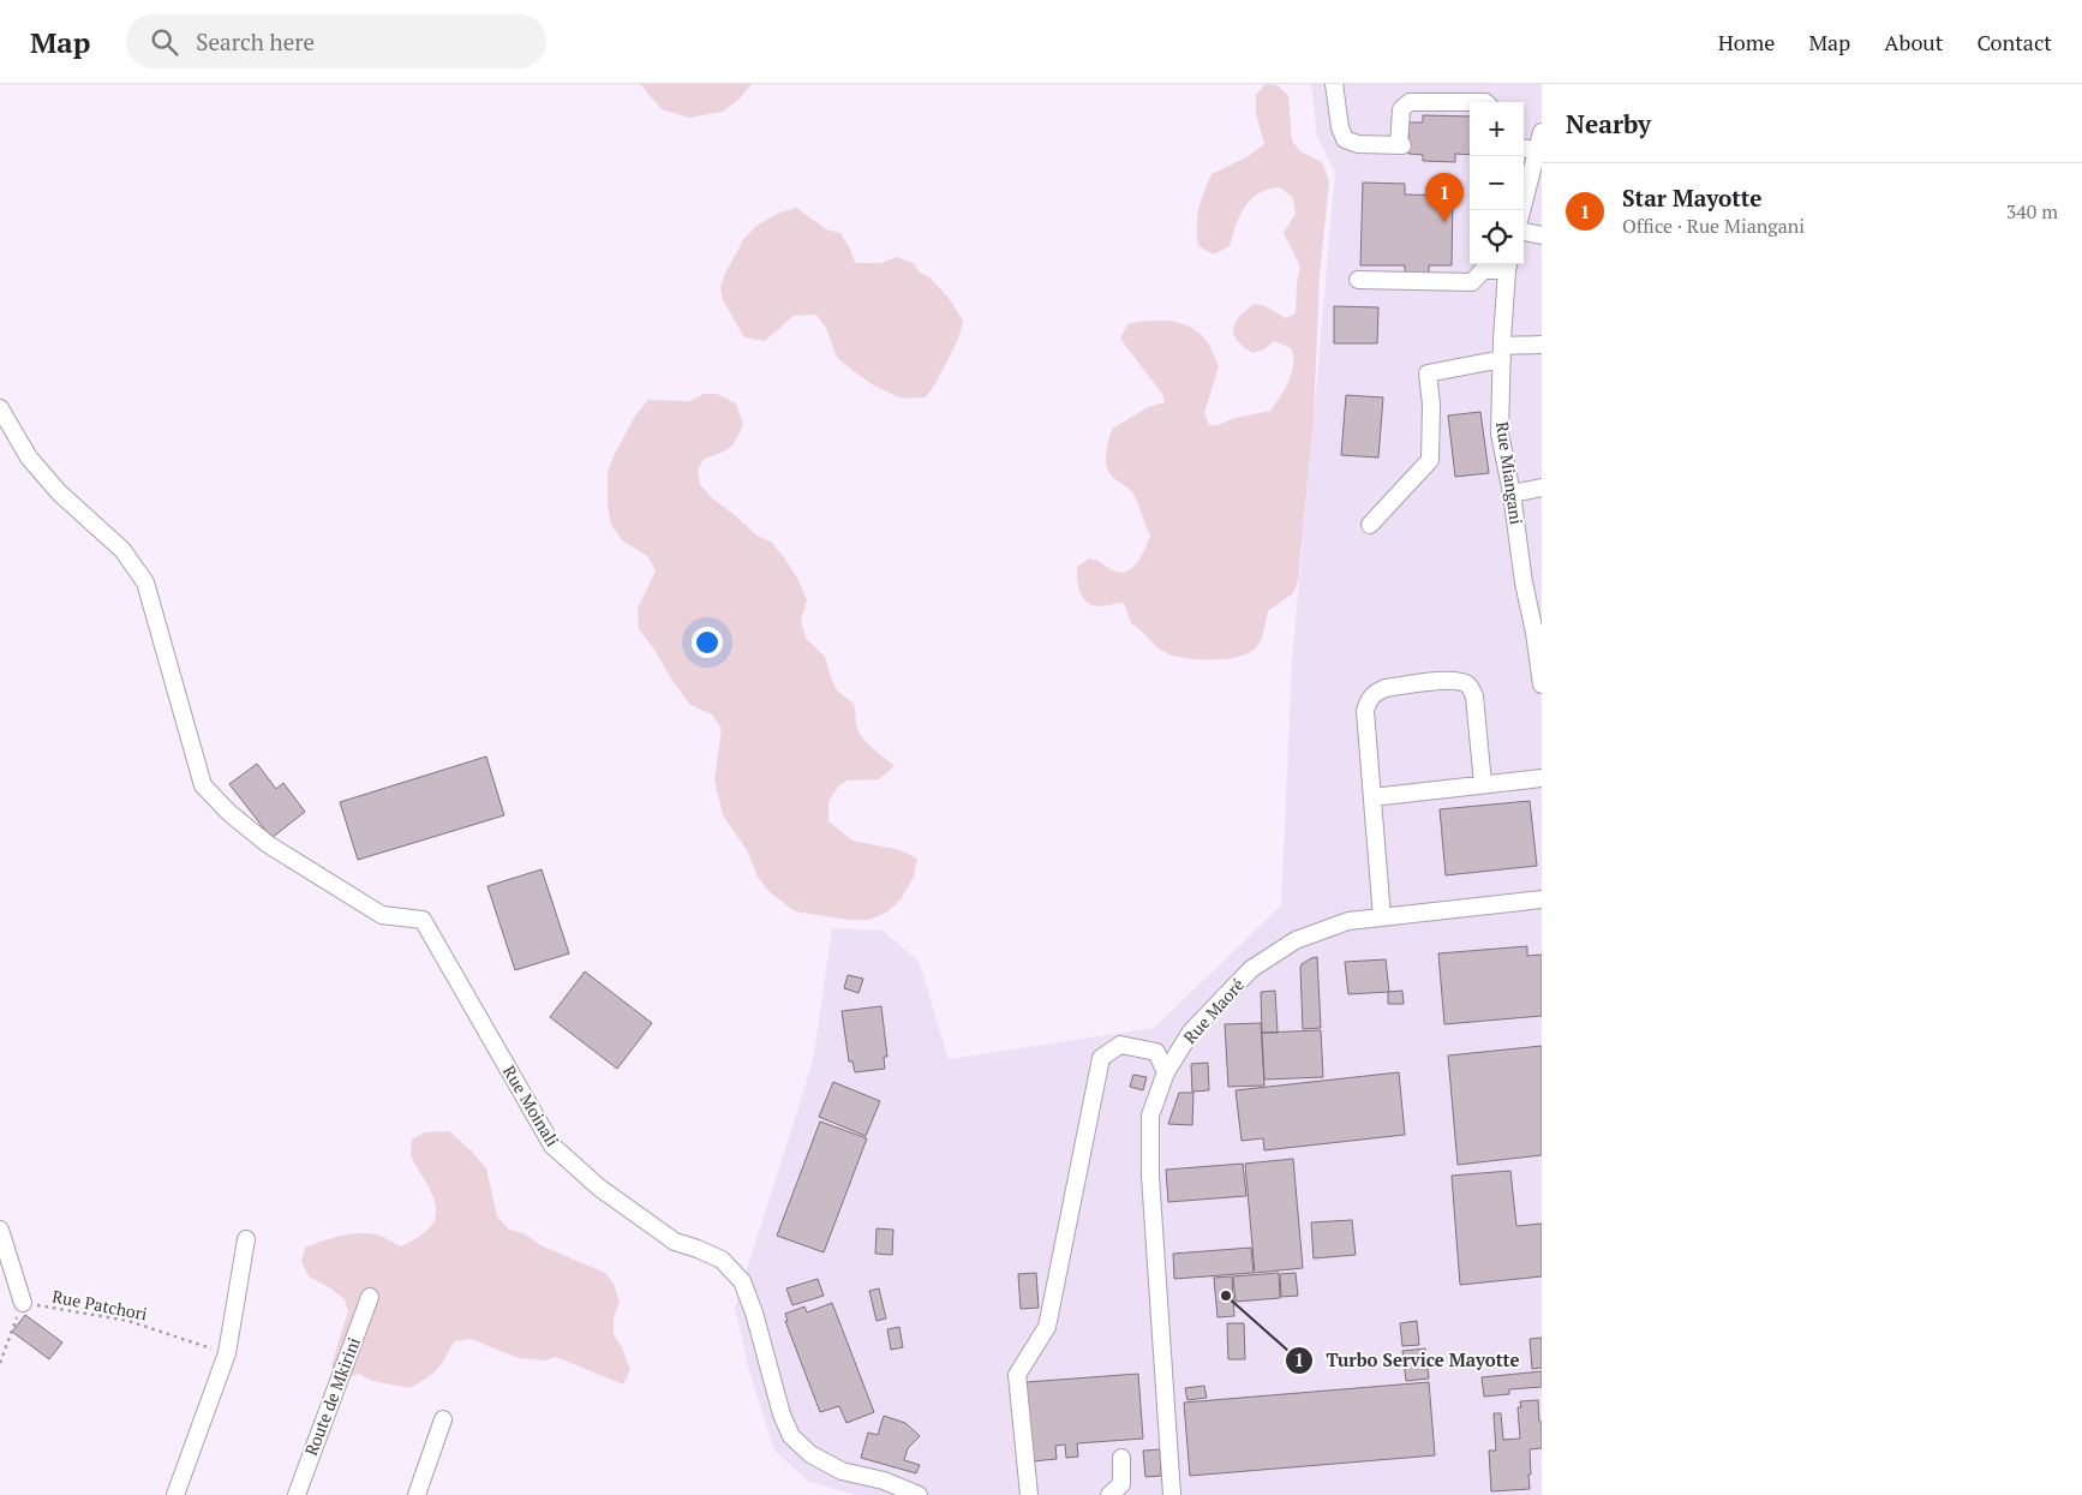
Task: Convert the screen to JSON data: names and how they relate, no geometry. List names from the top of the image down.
{
  "streets": {
    "street": [
      "Rue Miangani",
      "Rue Maoré",
      "Rue Moinali",
      "Route de Mkirini"
    ],
    "path": ["Rue Patchori"]
  },
  "places": ["Turbo Service Mayotte"],
  "page": {
    "header": "Map",
    "search": "Search here",
    "nav": [
      "Home",
      "Map",
      "About",
      "Contact"
    ],
    "heading": "Nearby",
    "map_buttons": ["+", "−"],
    "list": [
      {
        "mark": "1",
        "name": "Star Mayotte",
        "note": "Office · Rue Miangani",
        "value": "340 m"
      }
    ],
    "pins": "1"
  }
}
